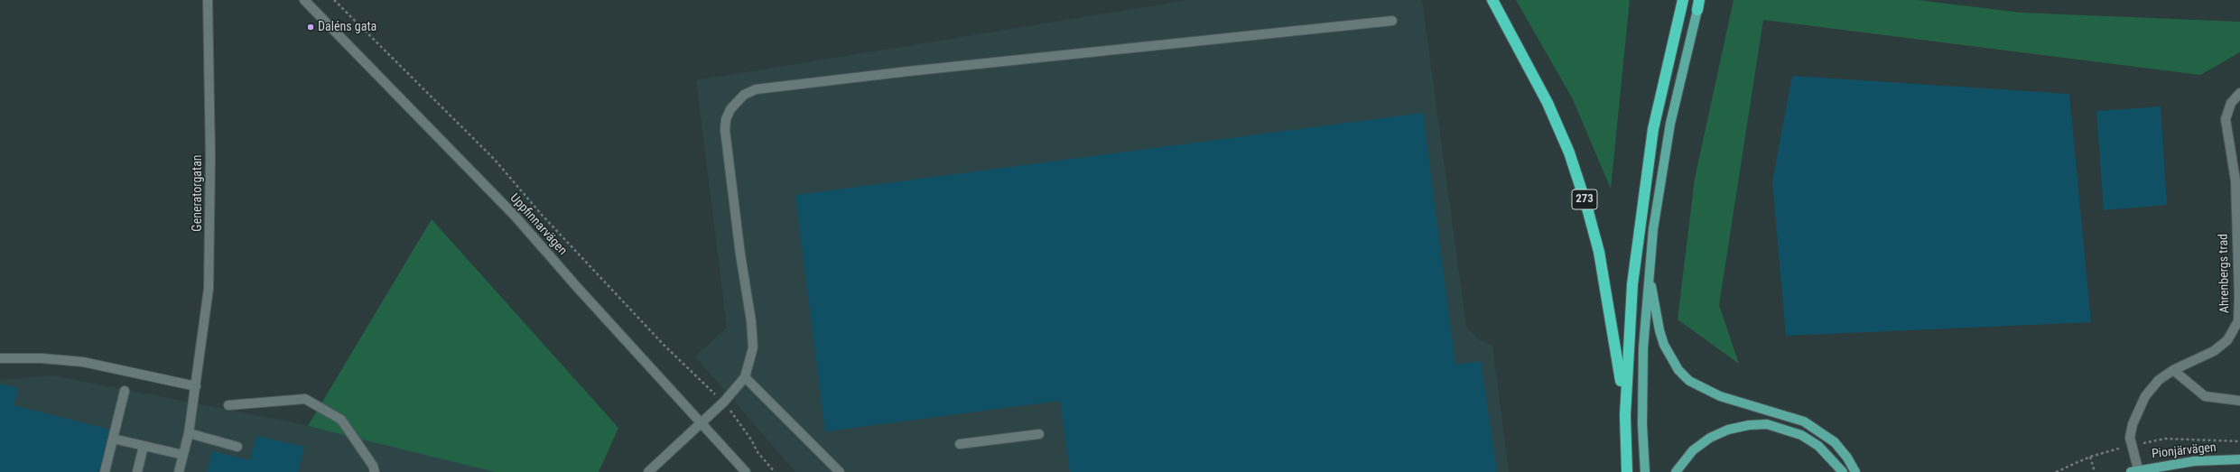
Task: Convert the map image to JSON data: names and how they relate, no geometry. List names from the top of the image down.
{
  "streets": {
    "highway": ["273"],
    "main road": ["Pionjärvägen"],
    "street": ["Generatorgatan", "Uppfinnarvägen", "Ahrenbergs trad"]
  },
  "crossings": [
    ["Ahrenbergs trad", "Pionjärvägen"]
  ],
  "places": ["Daléns gata"]
}
